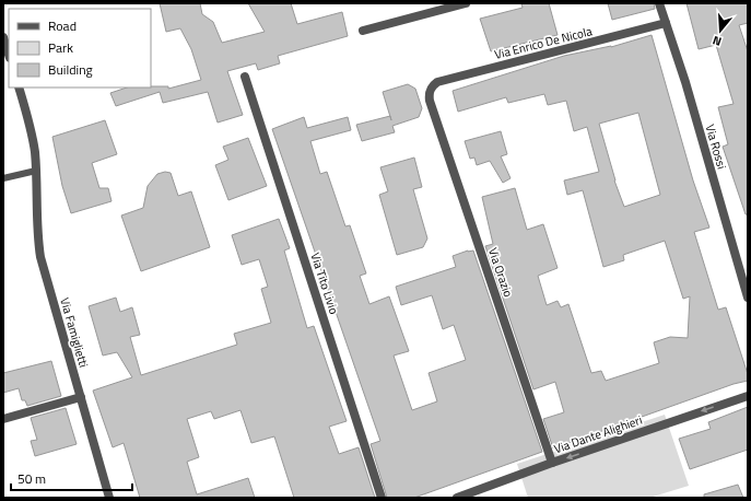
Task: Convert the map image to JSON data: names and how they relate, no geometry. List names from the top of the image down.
{
  "streets": {
    "street": [
      "Via Enrico De Nicola",
      "Via Rossi",
      "Via Orazio",
      "Via Tito Livio",
      "Via Famiglietti",
      "Via Dante Alighieri"
    ]
  },
  "crossings": [
    ["Via Enrico De Nicola", "Via Rossi"],
    ["Via Enrico De Nicola", "Via Orazio"],
    ["Via Orazio", "Via Dante Alighieri"]
  ],
  "one_way": ["Via Dante Alighieri"],
  "legend": ["Road", "Park", "Building"],
  "scale_bar": "50 m",
  "north": "bottom"
}
